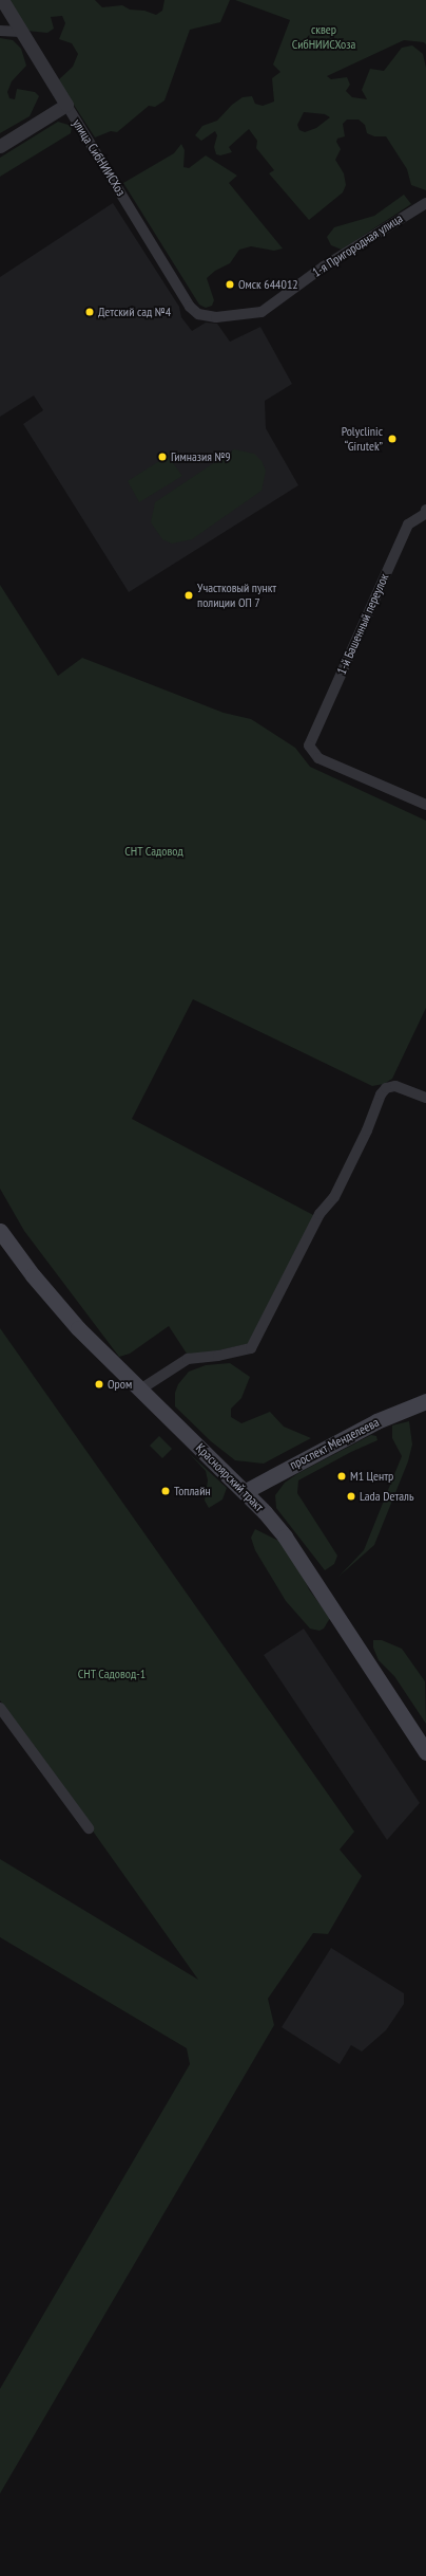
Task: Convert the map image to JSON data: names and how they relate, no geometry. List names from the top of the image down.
{
  "streets": {
    "main road": ["проспект Менделеева", "Красноярский тракт"],
    "street": ["улица СибНИИСХоз", "1-я Пригородная улица", "1-й Башенный переулок"]
  },
  "crossings": [
    ["улица СибНИИСХоз", "1-я Пригородная улица"],
    ["проспект Менделеева", "Красноярский тракт"]
  ],
  "parks": ["сквер СибНИИСХоза", "СНТ Садовод", "СНТ Садовод-1"],
  "places": [
    "Омск 644012",
    "Детский сад №4",
    "Polyclinic “Girutek”",
    "Гимназия №9",
    "Участковый пункт полиции ОП 7",
    "Ором",
    "М1 Центр",
    "Топлайн",
    "Lada Dеталь"
  ]
}
